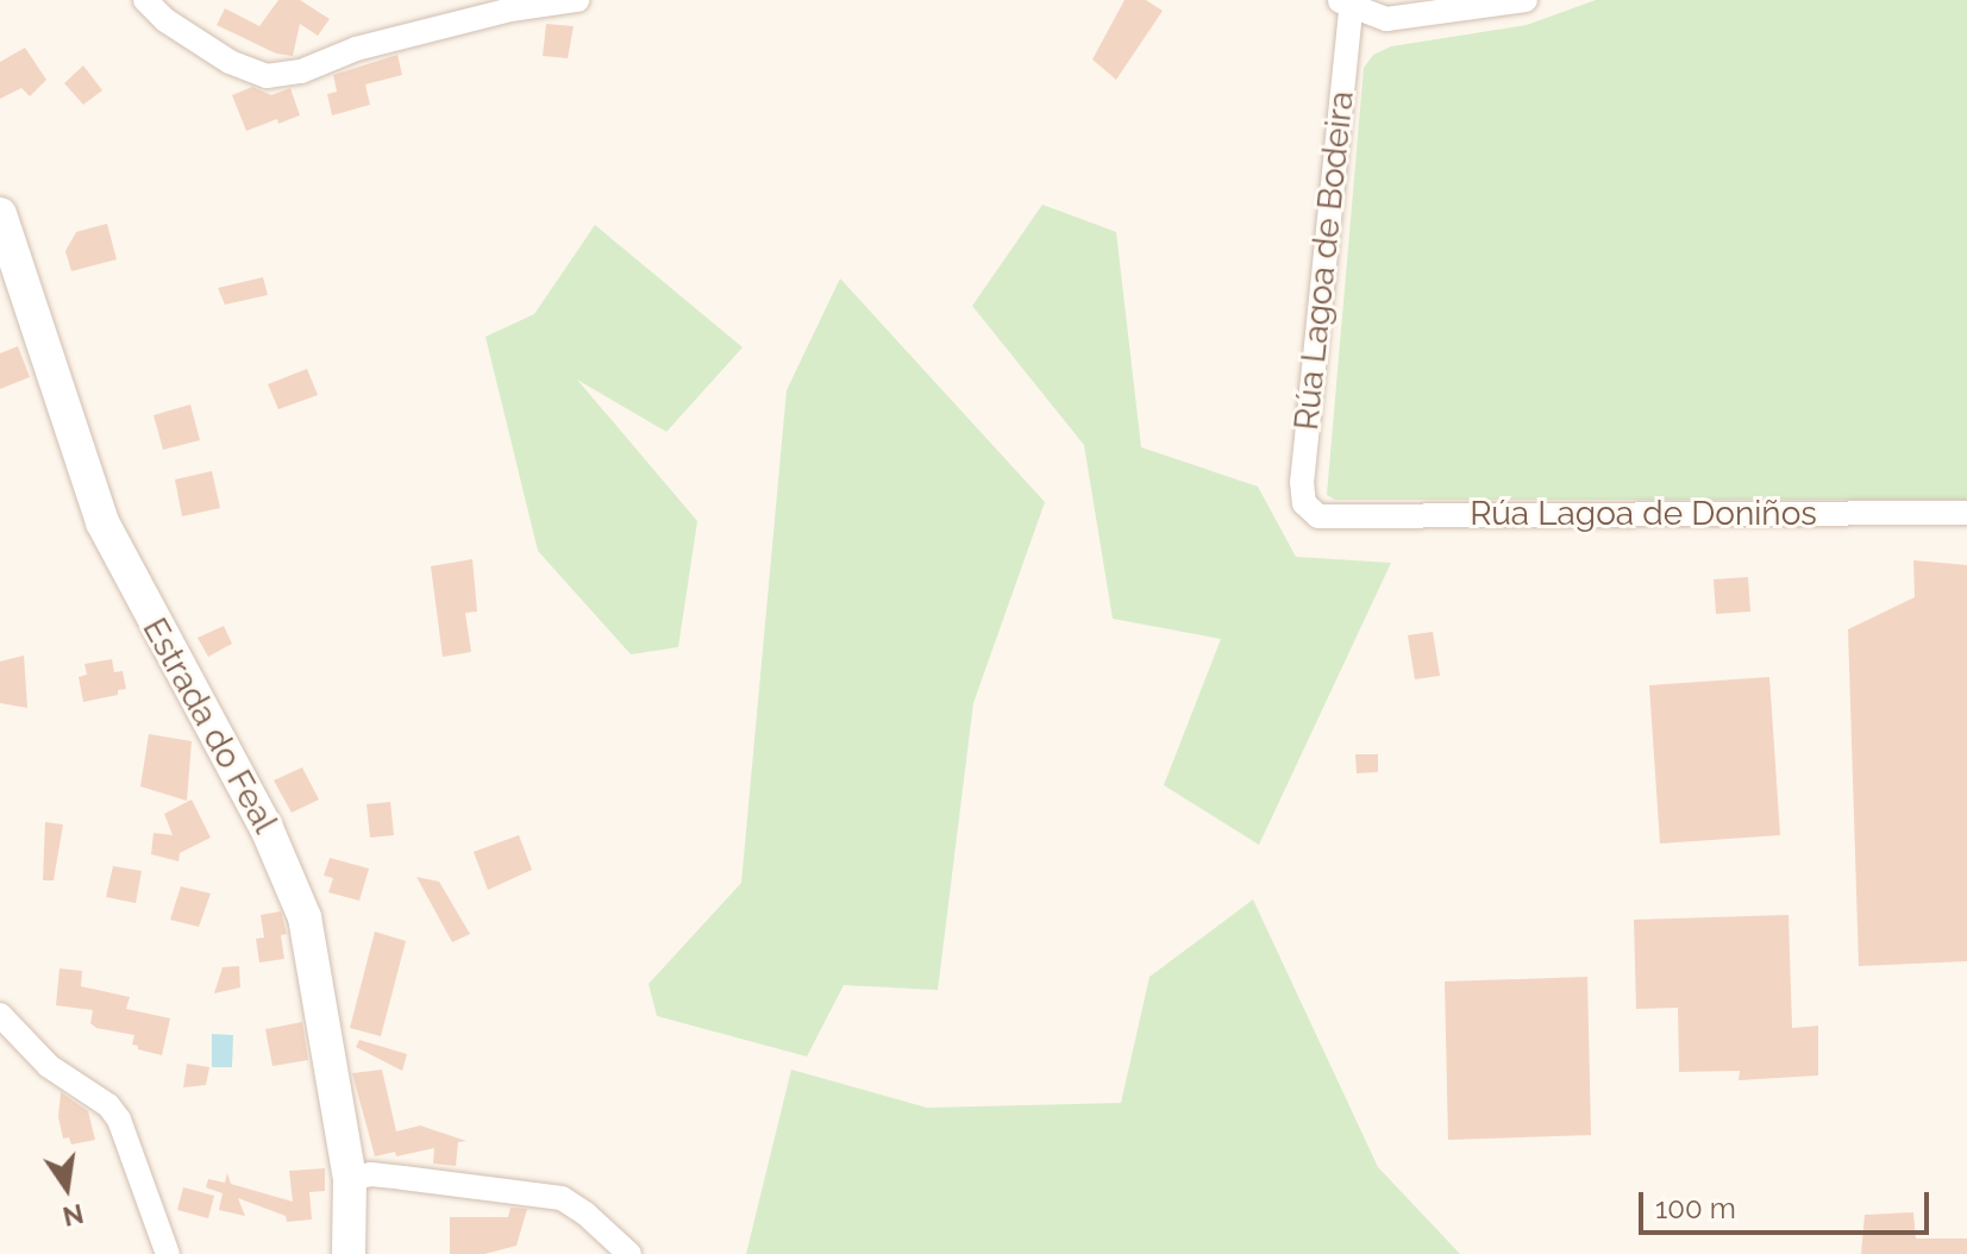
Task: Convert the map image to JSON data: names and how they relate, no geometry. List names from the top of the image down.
{
  "streets": {
    "main road": ["Estrada do Feal"],
    "street": ["Rúa Lagoa de Bodeira", "Rúa Lagoa de Doniños"]
  },
  "crossings": [
    ["Rúa Lagoa de Bodeira", "Rúa Lagoa de Doniños"]
  ],
  "scale_bar": "100 m",
  "north": "bottom"
}
